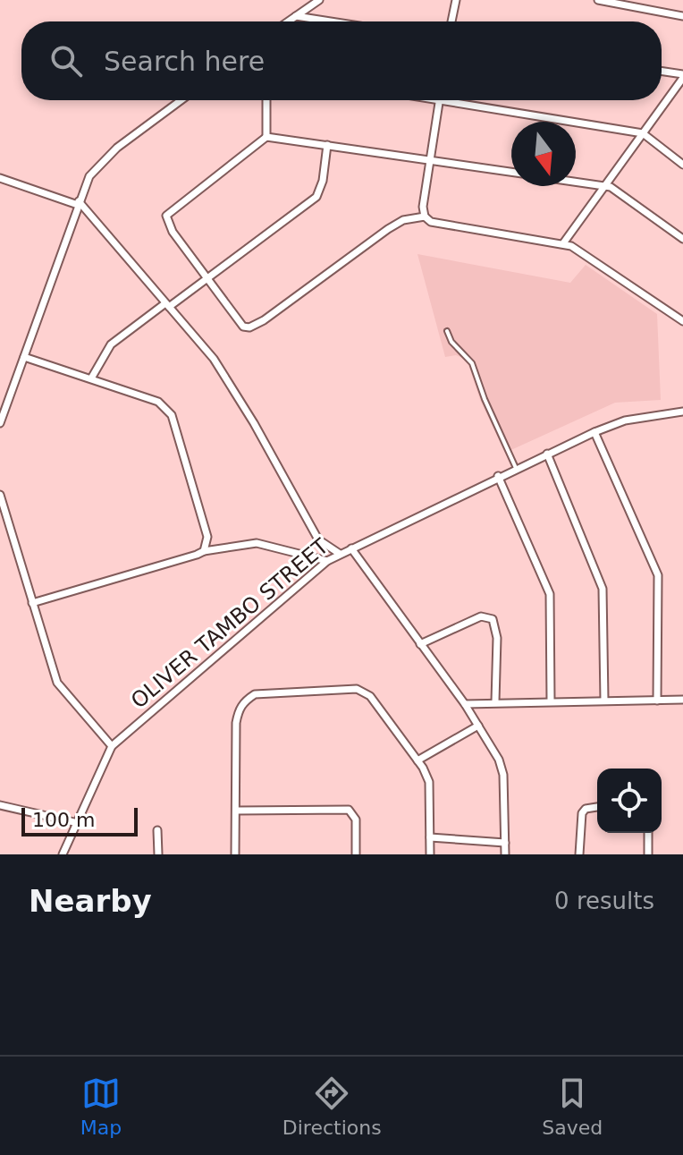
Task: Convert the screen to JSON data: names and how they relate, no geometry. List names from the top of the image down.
{
  "streets": {
    "street": ["OLIVER TAMBO STREET"]
  },
  "scale_bar": "100 m",
  "north": "bottom",
  "page": {
    "search": "Search here",
    "scale": "100 m",
    "heading": ["Nearby", "0 results"],
    "nav": ["Map", "Directions", "Saved"]
  }
}
